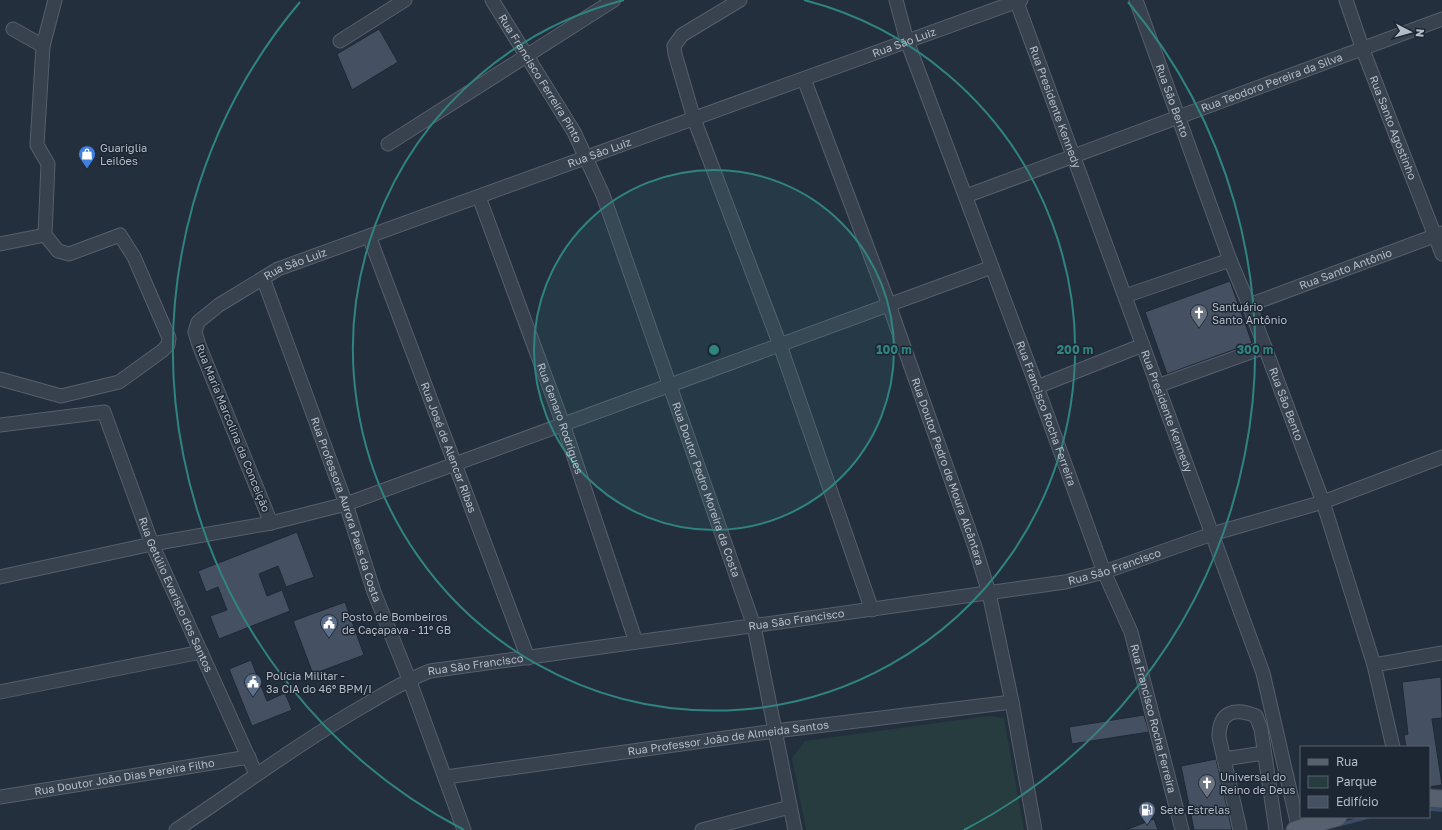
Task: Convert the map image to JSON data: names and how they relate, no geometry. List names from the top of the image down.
{
  "streets": {
    "street": [
      "Rua São Luiz",
      "Rua Francisco Ferreira Pinto",
      "Rua Teodoro Pereira da Silva",
      "Rua São Bento",
      "Rua Presidente Kennedy",
      "Rua Santo Agostinho",
      "Rua Santo Antônio",
      "Rua Francisco Rocha Ferreira",
      "Rua Genaro Rodrigues",
      "Rua Maria Marcolina da Conceição",
      "Rua José de Alencar Ribas",
      "Rua Doutor Pedro de Moura Alcântara",
      "Rua Doutor Pedro Moreira da Costa",
      "Rua Professora Aurora Paes da Costa",
      "Rua São Francisco",
      "Rua Getúlio Evaristo dos Santos",
      "Rua Professor João de Almeida Santos",
      "Rua Doutor João Dias Pereira Filho"
    ]
  },
  "crossings": [
    ["Rua São Luiz", "Rua Francisco Ferreira Pinto"],
    ["Rua São Luiz", "Rua Presidente Kennedy"],
    ["Rua São Luiz", "Rua Francisco Rocha Ferreira"],
    ["Rua São Luiz", "Rua Genaro Rodrigues"],
    ["Rua São Luiz", "Rua Maria Marcolina da Conceição"],
    ["Rua São Luiz", "Rua José de Alencar Ribas"],
    ["Rua São Luiz", "Rua Doutor Pedro de Moura Alcântara"],
    ["Rua São Luiz", "Rua Doutor Pedro Moreira da Costa"],
    ["Rua São Luiz", "Rua Professora Aurora Paes da Costa"],
    ["Rua Francisco Ferreira Pinto", "Rua Doutor Pedro Moreira da Costa"],
    ["Rua Teodoro Pereira da Silva", "Rua São Bento"],
    ["Rua Teodoro Pereira da Silva", "Rua Presidente Kennedy"],
    ["Rua Teodoro Pereira da Silva", "Rua Santo Agostinho"],
    ["Rua Teodoro Pereira da Silva", "Rua Francisco Rocha Ferreira"],
    ["Rua São Bento", "Rua Santo Antônio"],
    ["Rua São Bento", "Rua São Francisco"],
    ["Rua Presidente Kennedy", "Rua São Francisco"],
    ["Rua Santo Agostinho", "Rua Santo Antônio"],
    ["Rua Francisco Rocha Ferreira", "Rua São Francisco"],
    ["Rua Genaro Rodrigues", "Rua São Francisco"],
    ["Rua José de Alencar Ribas", "Rua São Francisco"],
    ["Rua Doutor Pedro de Moura Alcântara", "Rua São Francisco"],
    ["Rua Doutor Pedro de Moura Alcântara", "Rua Professor João de Almeida Santos"],
    ["Rua Doutor Pedro Moreira da Costa", "Rua São Francisco"],
    ["Rua Doutor Pedro Moreira da Costa", "Rua Professor João de Almeida Santos"],
    ["Rua Professora Aurora Paes da Costa", "Rua São Francisco"],
    ["Rua Professora Aurora Paes da Costa", "Rua Professor João de Almeida Santos"],
    ["Rua São Francisco", "Rua Getúlio Evaristo dos Santos"],
    ["Rua Getúlio Evaristo dos Santos", "Rua Doutor João Dias Pereira Filho"]
  ],
  "places": {
    "shop": ["Guariglia Leilões"],
    "church": ["Santuário Santo Antônio", "Universal do Reino de Deus"],
    "public building": ["Posto de Bombeiros de Caçapava - 11º GB", "Polícia Militar - 3ª CIA do 46º BPM/I"],
    "fuel station": ["Sete Estrelas"]
  },
  "legend": ["Rua", "Parque", "Edifício"],
  "north": "right",
  "rings": ["100 m", "200 m", "300 m"]
}
